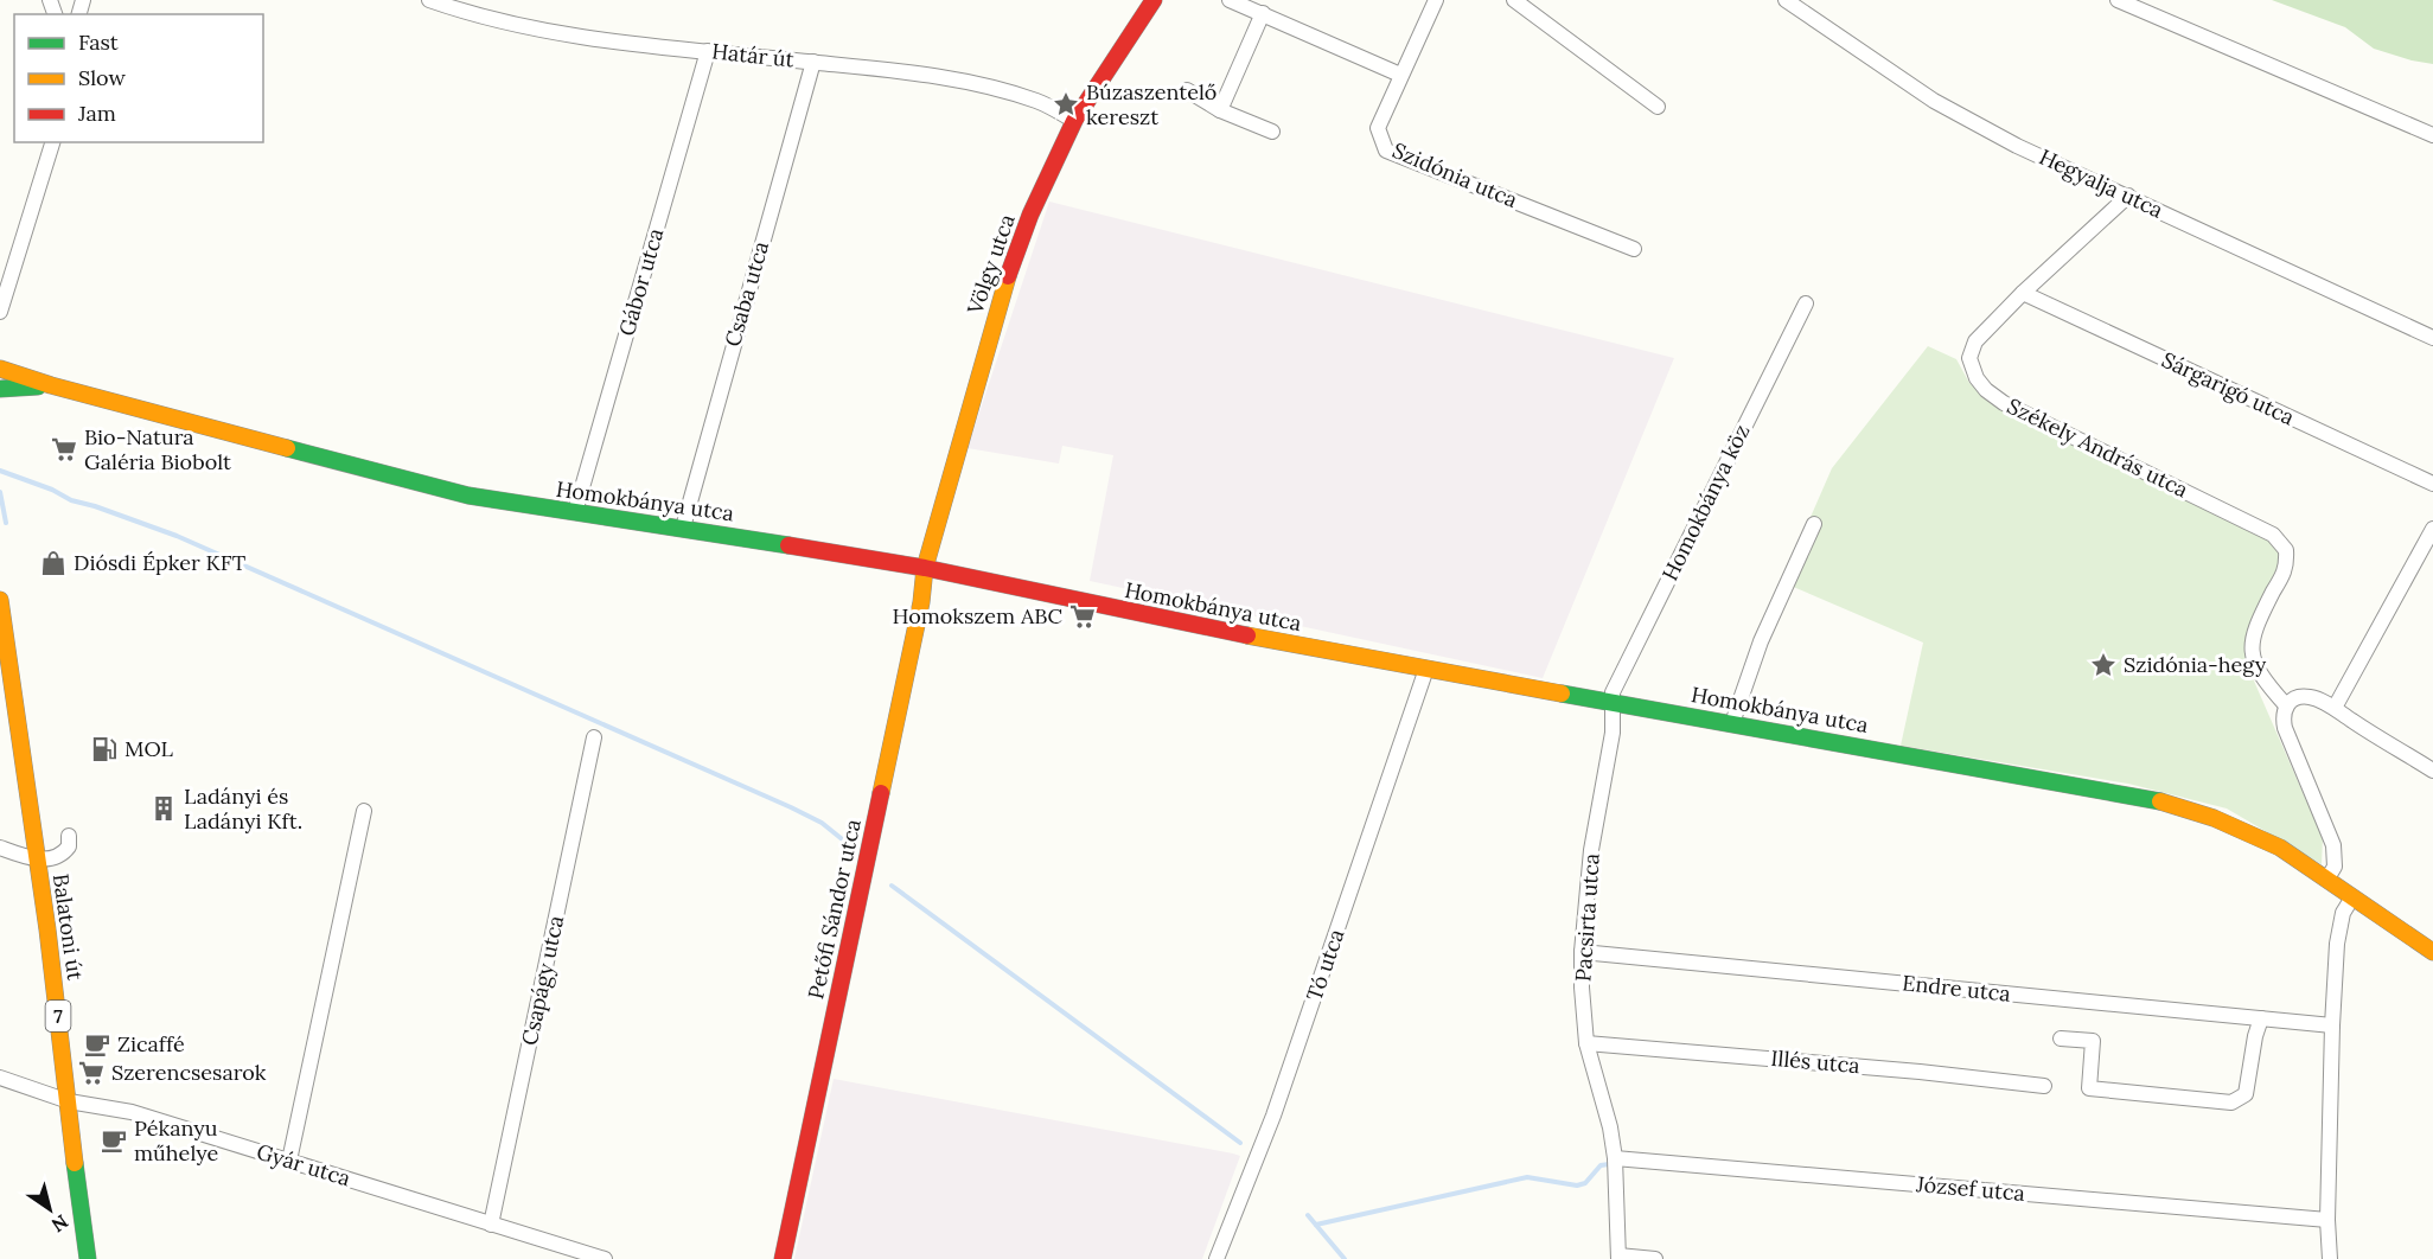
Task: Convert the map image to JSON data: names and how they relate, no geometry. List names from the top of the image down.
{
  "streets": {
    "street": [
      "Határ út",
      "Szidónia utca",
      "Hegyalja utca",
      "Völgy utca",
      "Gábor utca",
      "Csaba utca",
      "Sárgarigó utca",
      "Székely András utca",
      "Homokbánya utca",
      "Homokbánya köz",
      "Petőfi Sándor utca",
      "Pacsirta utca",
      "Balatoni út",
      "Tó utca",
      "Csapágy utca",
      "Endre utca",
      "7",
      "Illés utca",
      "Gyár utca",
      "József utca"
    ]
  },
  "crossings": [
    ["Határ út", "Völgy utca"],
    ["Határ út", "Gábor utca"],
    ["Határ út", "Csaba utca"],
    ["Hegyalja utca", "Székely András utca"],
    ["Völgy utca", "Homokbánya utca"],
    ["Völgy utca", "Petőfi Sándor utca"],
    ["Gábor utca", "Homokbánya utca"],
    ["Csaba utca", "Homokbánya utca"],
    ["Sárgarigó utca", "Székely András utca"],
    ["Homokbánya utca", "Homokbánya köz"],
    ["Homokbánya utca", "Petőfi Sándor utca"],
    ["Homokbánya utca", "Pacsirta utca"],
    ["Homokbánya utca", "Tó utca"],
    ["Homokbánya köz", "Pacsirta utca"],
    ["Pacsirta utca", "Endre utca"],
    ["Pacsirta utca", "Illés utca"],
    ["Pacsirta utca", "József utca"],
    ["Balatoni út", "Gyár utca"],
    ["Csapágy utca", "Gyár utca"]
  ],
  "places": {
    "place": ["Búzaszentelő kereszt", "Szidónia-hegy"],
    "supermarket": ["Bio-Natura Galéria Biobolt", "Homokszem ABC", "Szerencsesarok"],
    "shop": ["Diósdi Épker KFT"],
    "fuel station": ["MOL"],
    "building": ["Ladányi és Ladányi Kft."],
    "cafe": ["Zicaffé", "Pékanyu műhelye"]
  },
  "legend": ["Fast", "Slow", "Jam"],
  "north": "bottom right"
}
